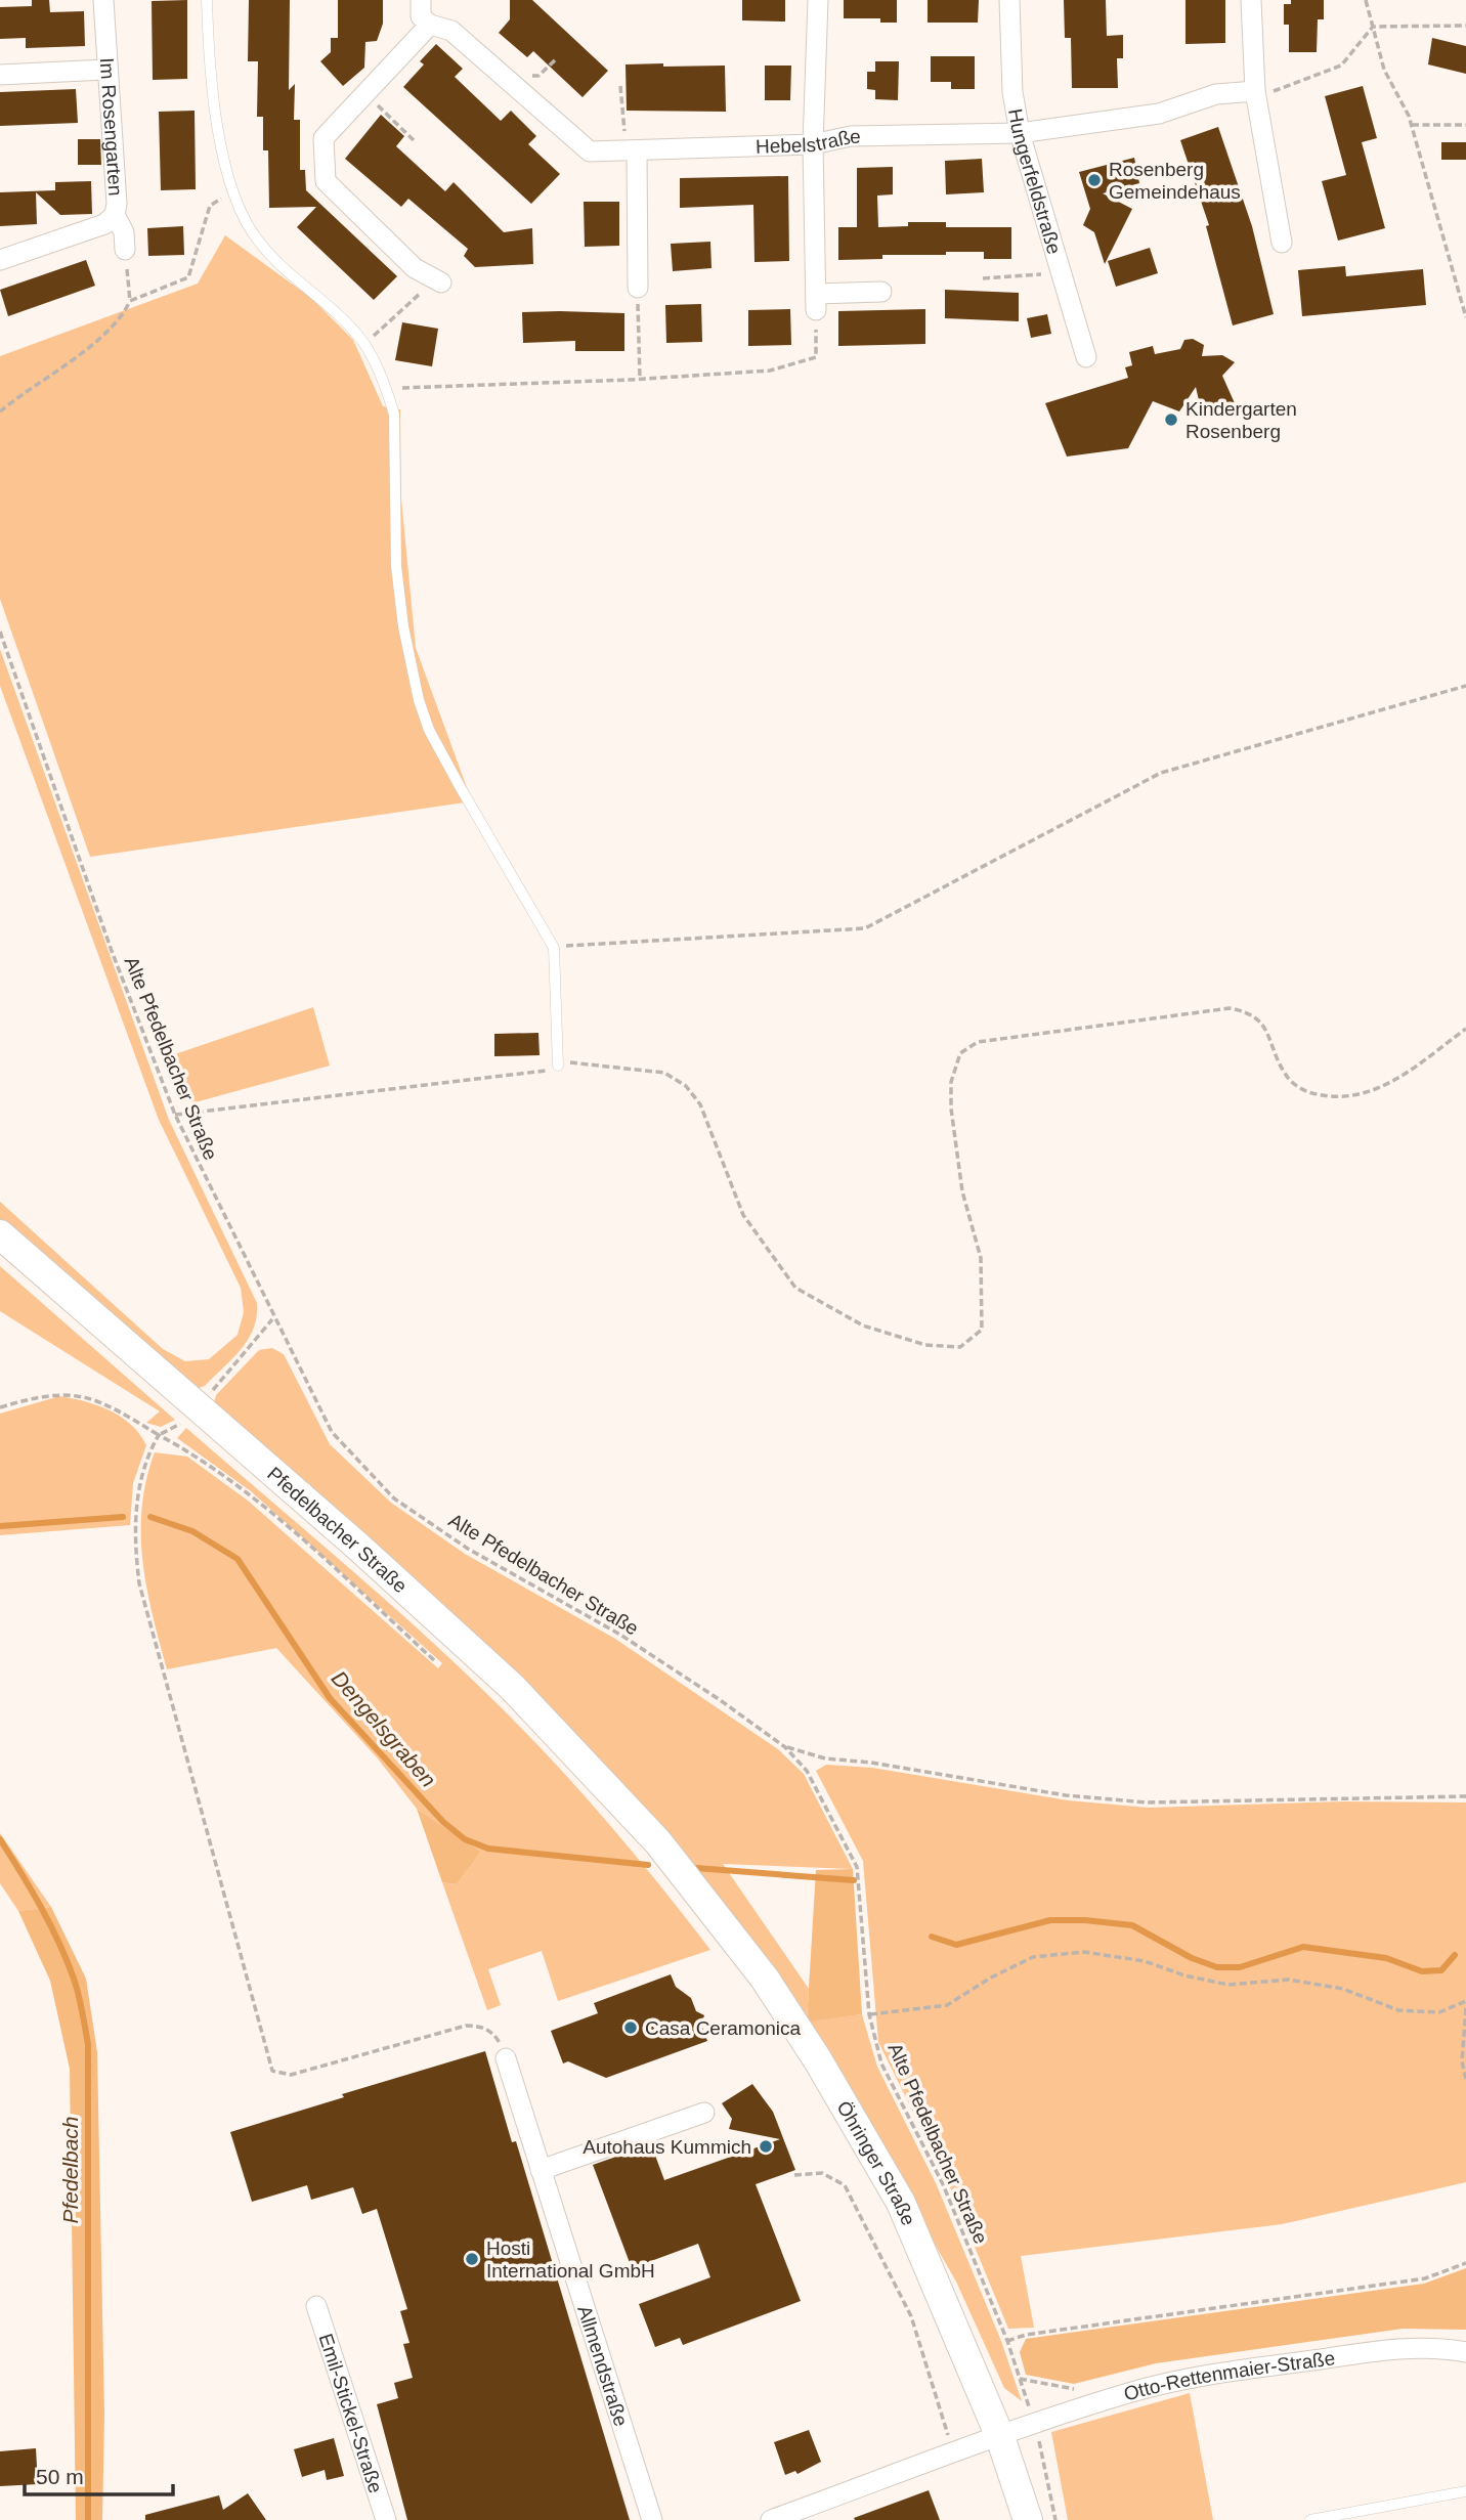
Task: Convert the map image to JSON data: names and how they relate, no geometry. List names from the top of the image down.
{
  "streets": {
    "main road": ["Pfedelbacher Straße", "Öhringer Straße"],
    "street": [
      "Im Rosengarten",
      "Hebelstraße",
      "Hungerfeldstraße",
      "Allmendstraße",
      "Otto-Rettenmaier-Straße",
      "Emil-Stickel-Straße"
    ],
    "path": ["Alte Pfedelbacher Straße"]
  },
  "crossings": [
    ["Hebelstraße", "Hungerfeldstraße"],
    ["Alte Pfedelbacher Straße", "Otto-Rettenmaier-Straße"],
    ["Pfedelbacher Straße", "Öhringer Straße"],
    ["Öhringer Straße", "Otto-Rettenmaier-Straße"]
  ],
  "water": ["Dengelsgraben", "Pfedelbach"],
  "places": [
    "Rosenberg Gemeindehaus",
    "Kindergarten Rosenberg",
    "Casa Ceramonica",
    "Autohaus Kummich",
    "Hosti International GmbH"
  ],
  "scale_bar": "50 m"
}
